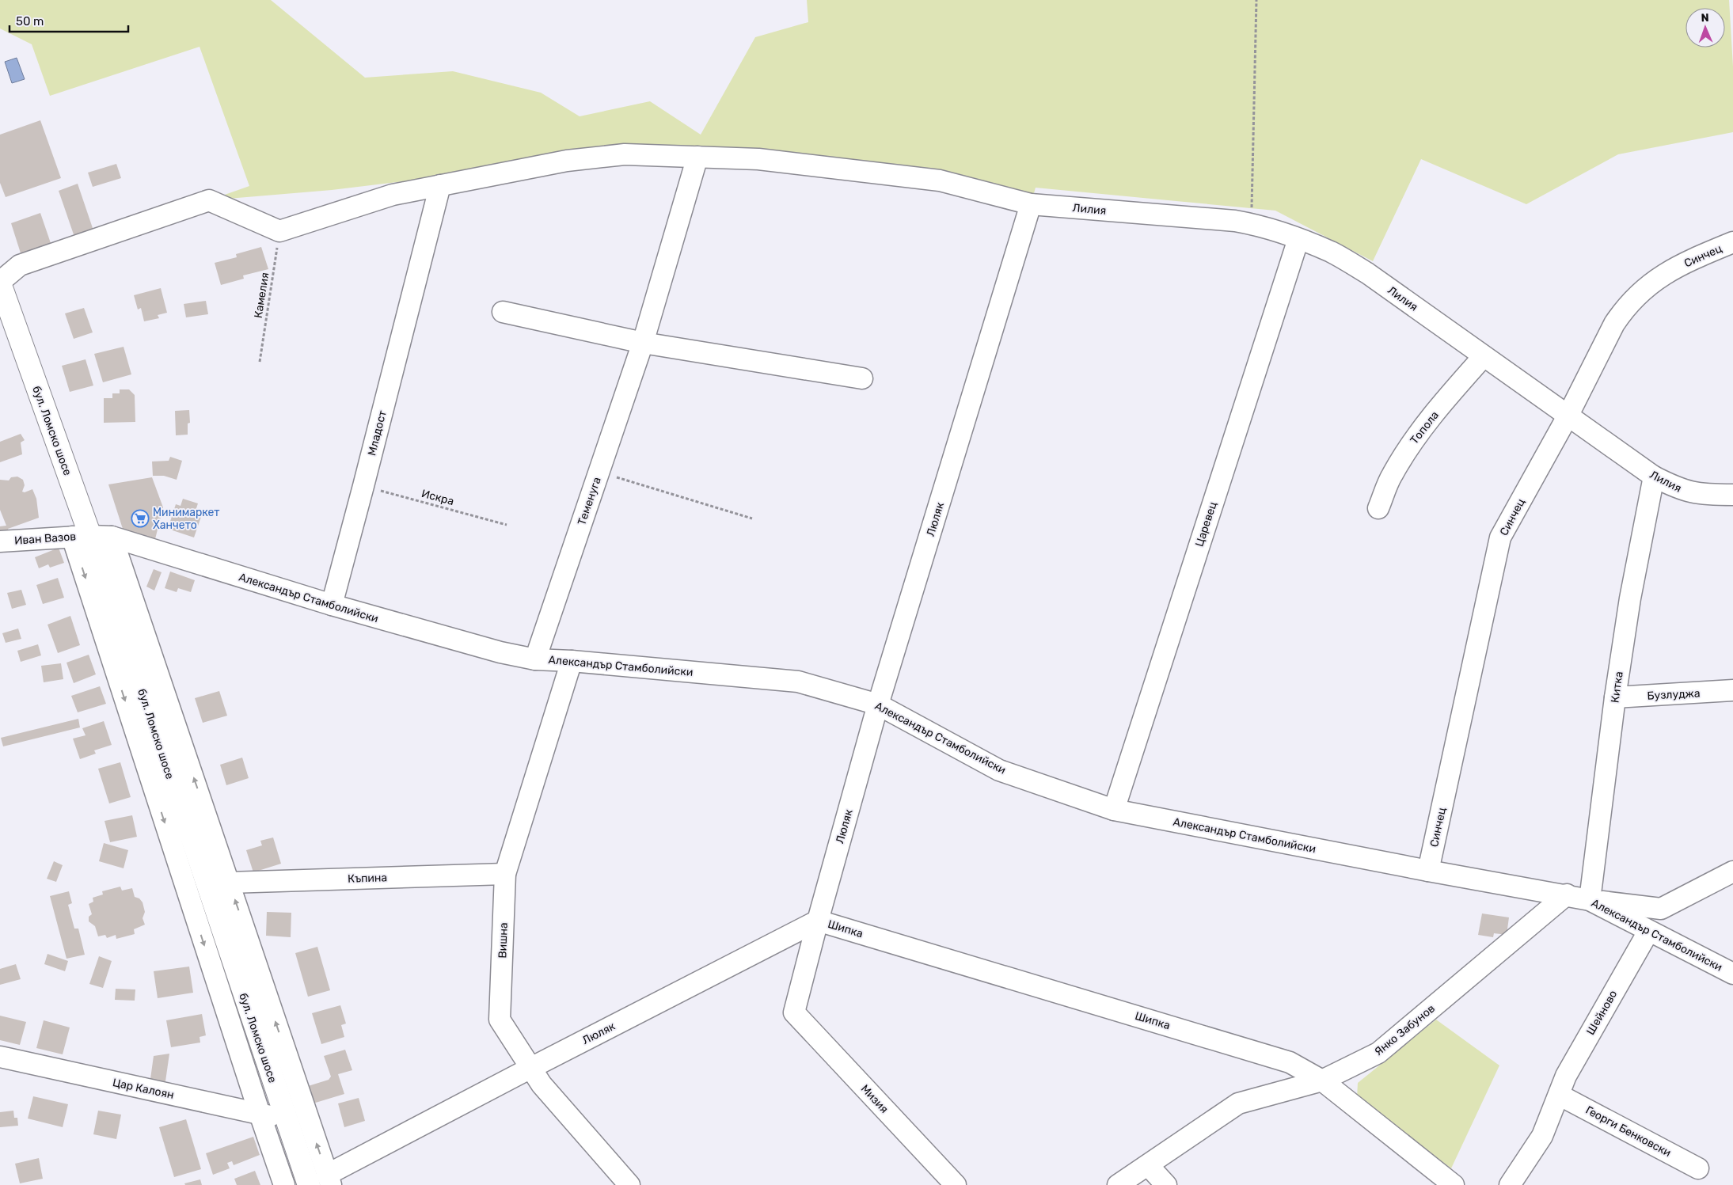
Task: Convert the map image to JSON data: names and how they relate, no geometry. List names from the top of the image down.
{
  "streets": {
    "main road": ["бул. Ломско шосе"],
    "street": [
      "Лилия",
      "Синчец",
      "Топола",
      "Младост",
      "Теменуга",
      "Люляк",
      "Царевец",
      "Иван Вазов",
      "Александър Стамболийски",
      "Китка",
      "Бузлуджа",
      "Къпина",
      "Шипка",
      "Вишна",
      "Шейново",
      "Янко Забунов",
      "Цар Калоян",
      "Мизия",
      "Георги Бенковски"
    ],
    "path": ["Камелия", "Искра"]
  },
  "crossings": [
    ["Лилия", "Синчец"],
    ["Лилия", "Камелия"],
    ["Лилия", "Топола"],
    ["Лилия", "Младост"],
    ["Лилия", "Теменуга"],
    ["Лилия", "Люляк"],
    ["Лилия", "Царевец"],
    ["Лилия", "Китка"],
    ["Синчец", "Александър Стамболийски"],
    ["бул. Ломско шосе", "Люляк"],
    ["бул. Ломско шосе", "Иван Вазов"],
    ["бул. Ломско шосе", "Александър Стамболийски"],
    ["бул. Ломско шосе", "Цар Калоян"],
    ["Младост", "Искра"],
    ["Младост", "Александър Стамболийски"],
    ["Теменуга", "Александър Стамболийски"],
    ["Люляк", "Александър Стамболийски"],
    ["Люляк", "Шипка"],
    ["Люляк", "Вишна"],
    ["Люляк", "Мизия"],
    ["Царевец", "Александър Стамболийски"],
    ["Иван Вазов", "Александър Стамболийски"],
    ["Александър Стамболийски", "Китка"],
    ["Александър Стамболийски", "Вишна"],
    ["Александър Стамболийски", "Шейново"],
    ["Александър Стамболийски", "Янко Забунов"],
    ["Китка", "Бузлуджа"],
    ["Къпина", "Вишна"],
    ["Шипка", "Янко Забунов"],
    ["Шипка", "Мизия"],
    ["Шейново", "Георги Бенковски"]
  ],
  "places": {
    "supermarket": ["Минимаркет Ханчето"]
  },
  "scale_bar": "50 m",
  "north": "top"
}
